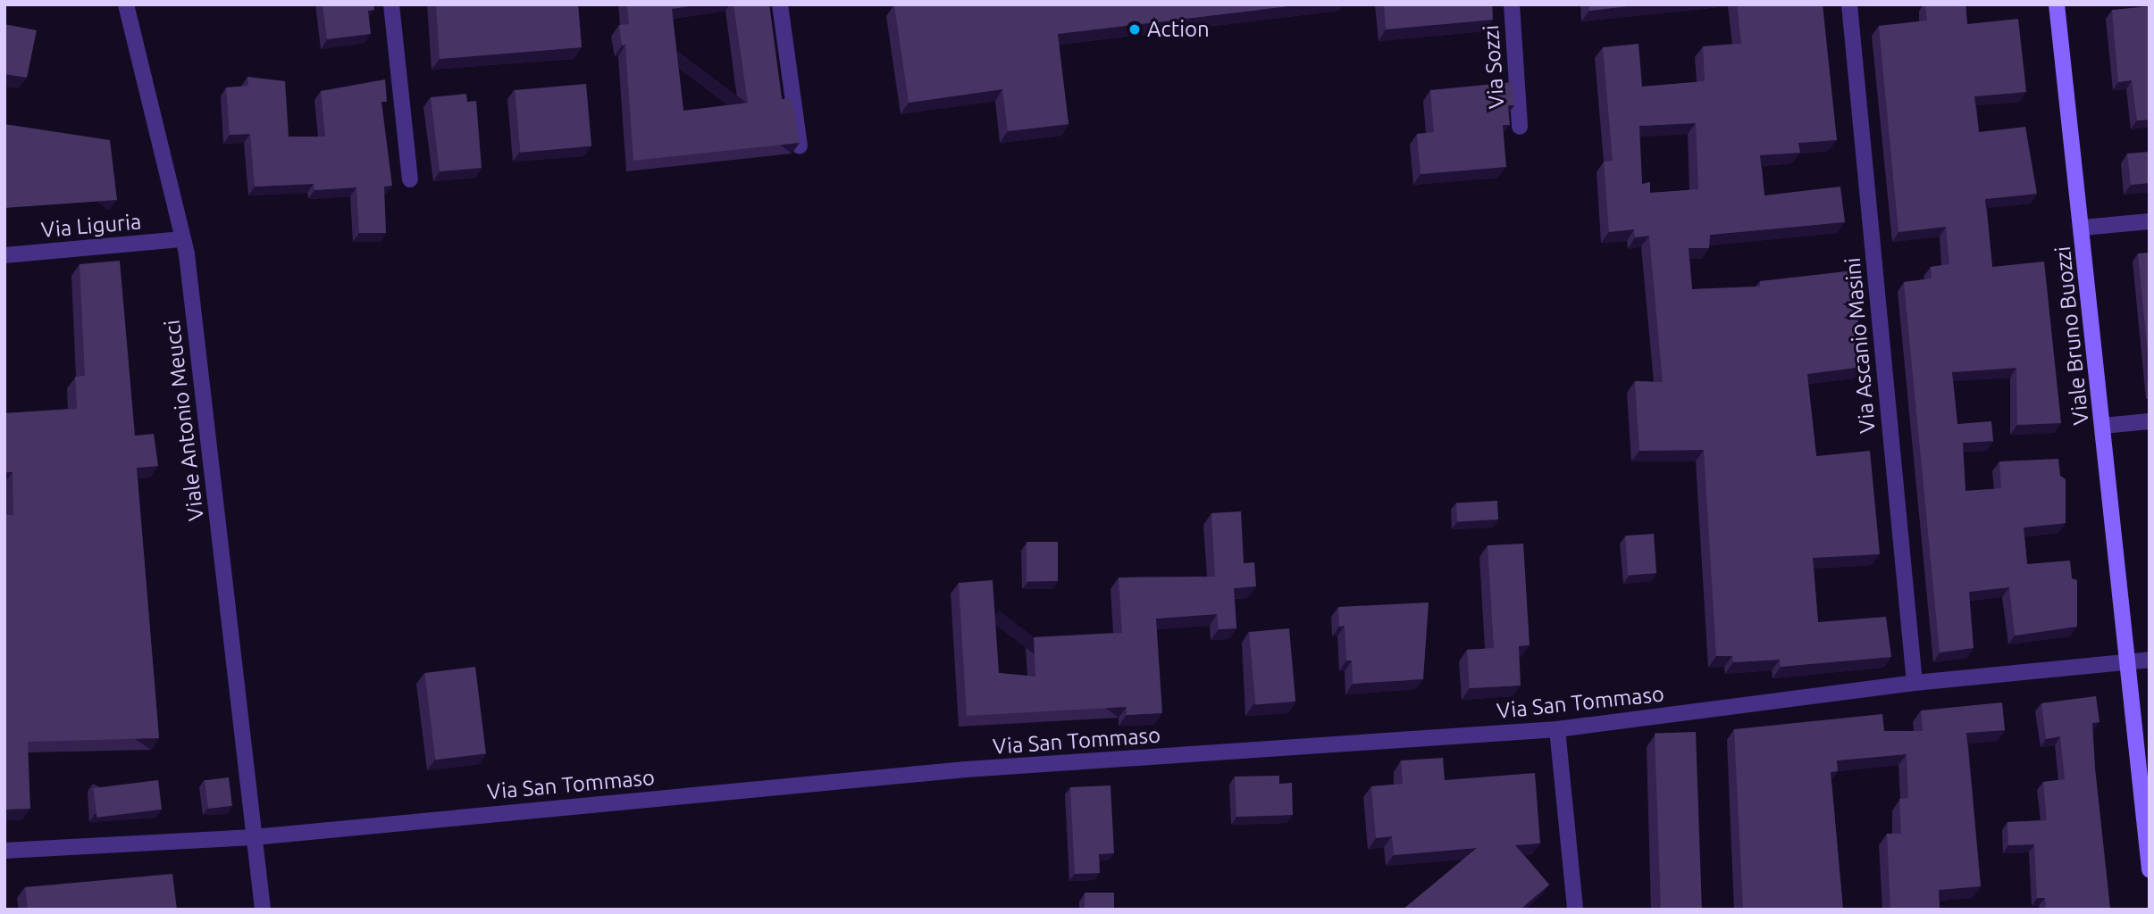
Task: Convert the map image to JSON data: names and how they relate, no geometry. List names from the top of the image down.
{
  "streets": {
    "main road": ["Viale Bruno Buozzi"],
    "street": [
      "Via Sozzi",
      "Via Liguria",
      "Via Ascanio Masini",
      "Viale Antonio Meucci",
      "Via San Tommaso"
    ]
  },
  "crossings": [
    ["Via Liguria", "Viale Antonio Meucci"],
    ["Viale Bruno Buozzi", "Via San Tommaso"],
    ["Via Ascanio Masini", "Via San Tommaso"],
    ["Viale Antonio Meucci", "Via San Tommaso"]
  ],
  "places": ["Action"]
}
